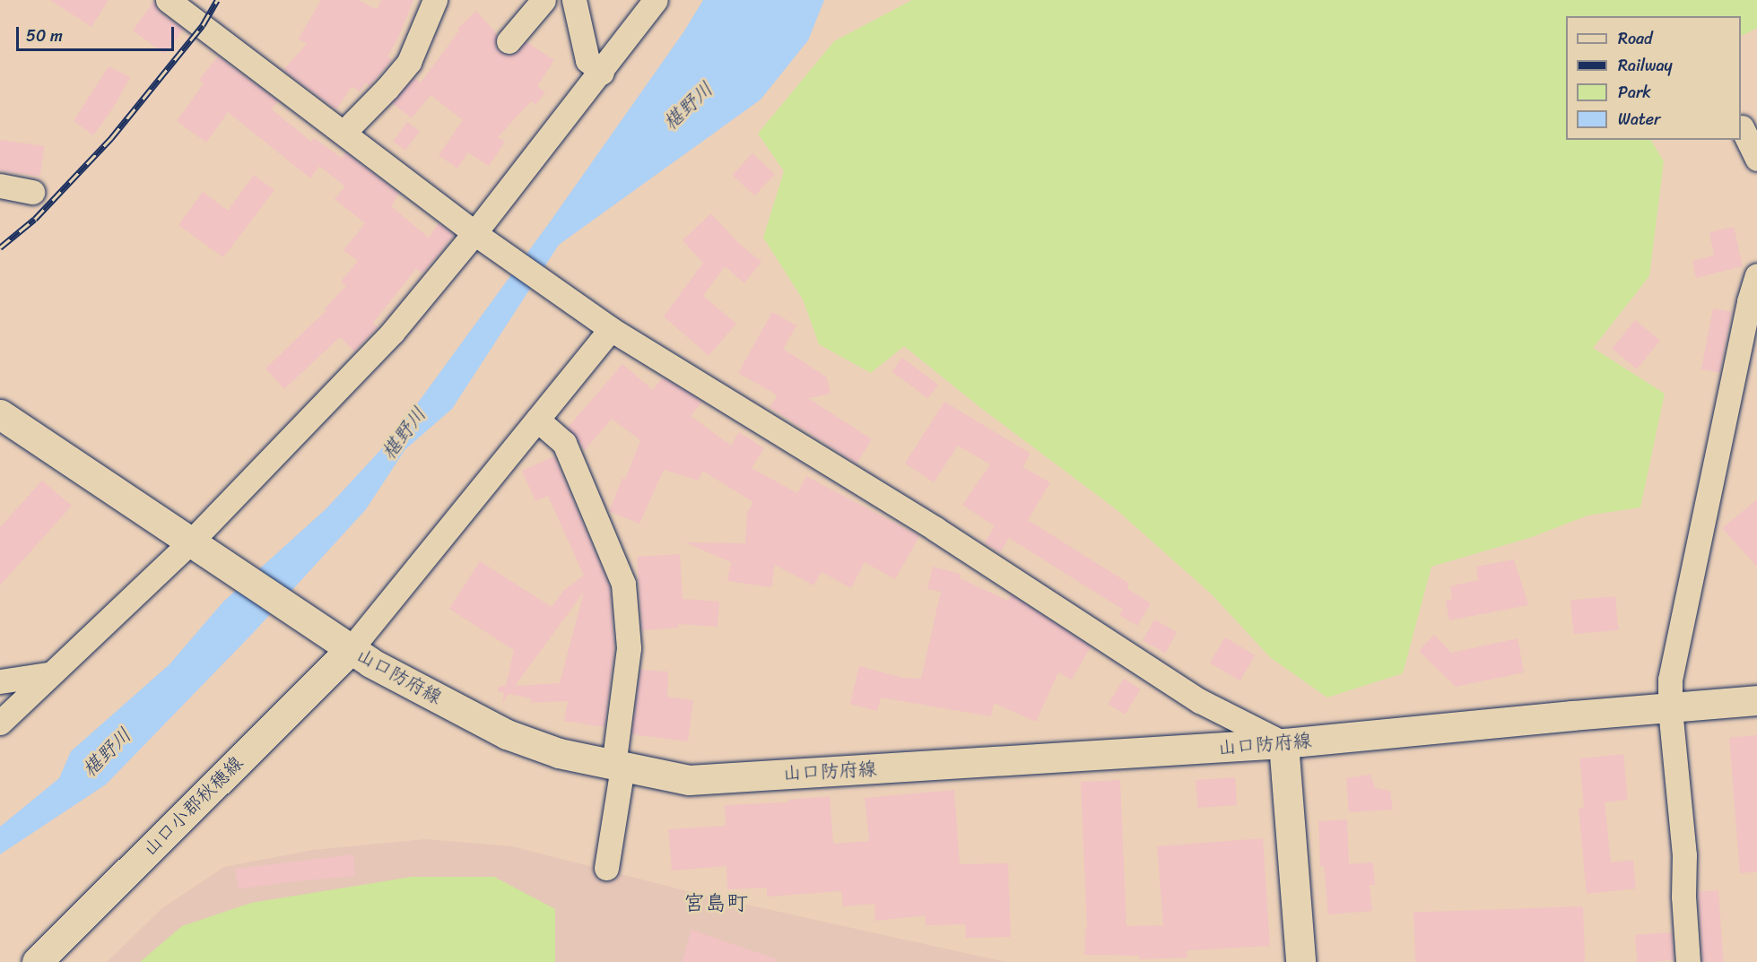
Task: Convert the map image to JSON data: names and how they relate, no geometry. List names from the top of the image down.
{
  "streets": {
    "main road": ["山口防府線", "山口小郡秋穂線"]
  },
  "crossings": [
    ["山口防府線", "山口小郡秋穂線"]
  ],
  "districts": ["宮島町"],
  "water": ["椹野川"],
  "legend": [
    "Road",
    "Railway",
    "Park",
    "Water"
  ],
  "scale_bar": "50 m"
}
